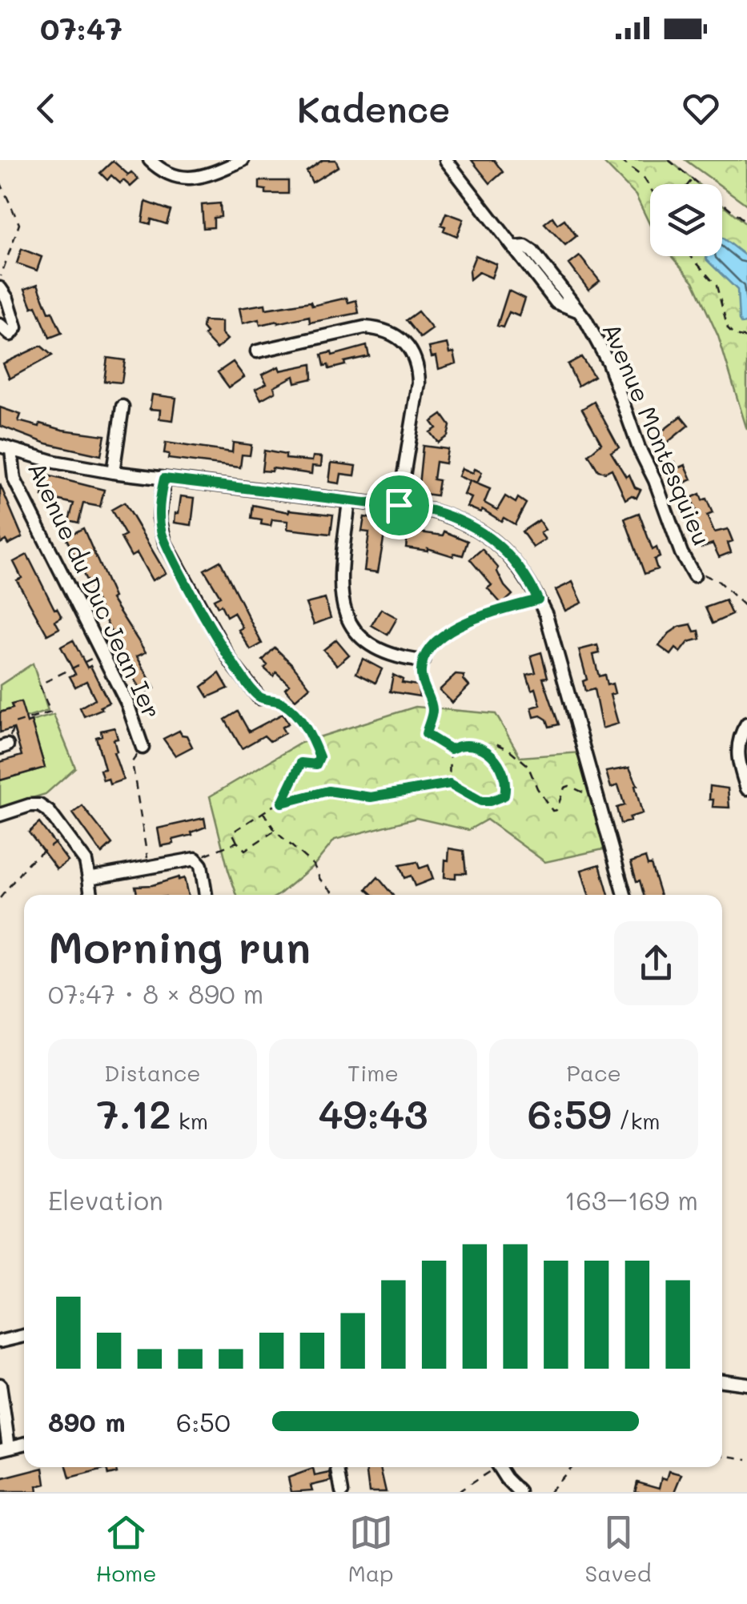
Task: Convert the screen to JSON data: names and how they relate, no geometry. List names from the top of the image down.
{
  "streets": {
    "street": ["Avenue Montesquieu", "Avenue du Duc Jean Ier"]
  },
  "page": {
    "status": "07:47",
    "header": "Kadence",
    "heading": ["Morning run", "07:47 · 8 × 890 m"],
    "stats": [
      ["Distance", "7.12 km"],
      ["Time", "49:43"],
      ["Pace", "6:59 /km"]
    ],
    "chart": ["Elevation", "163–169 m"],
    "list": [
      {
        "name": "890 m",
        "note": "6:50"
      }
    ],
    "tabs": ["Home", "Map", "Saved"]
  }
}
